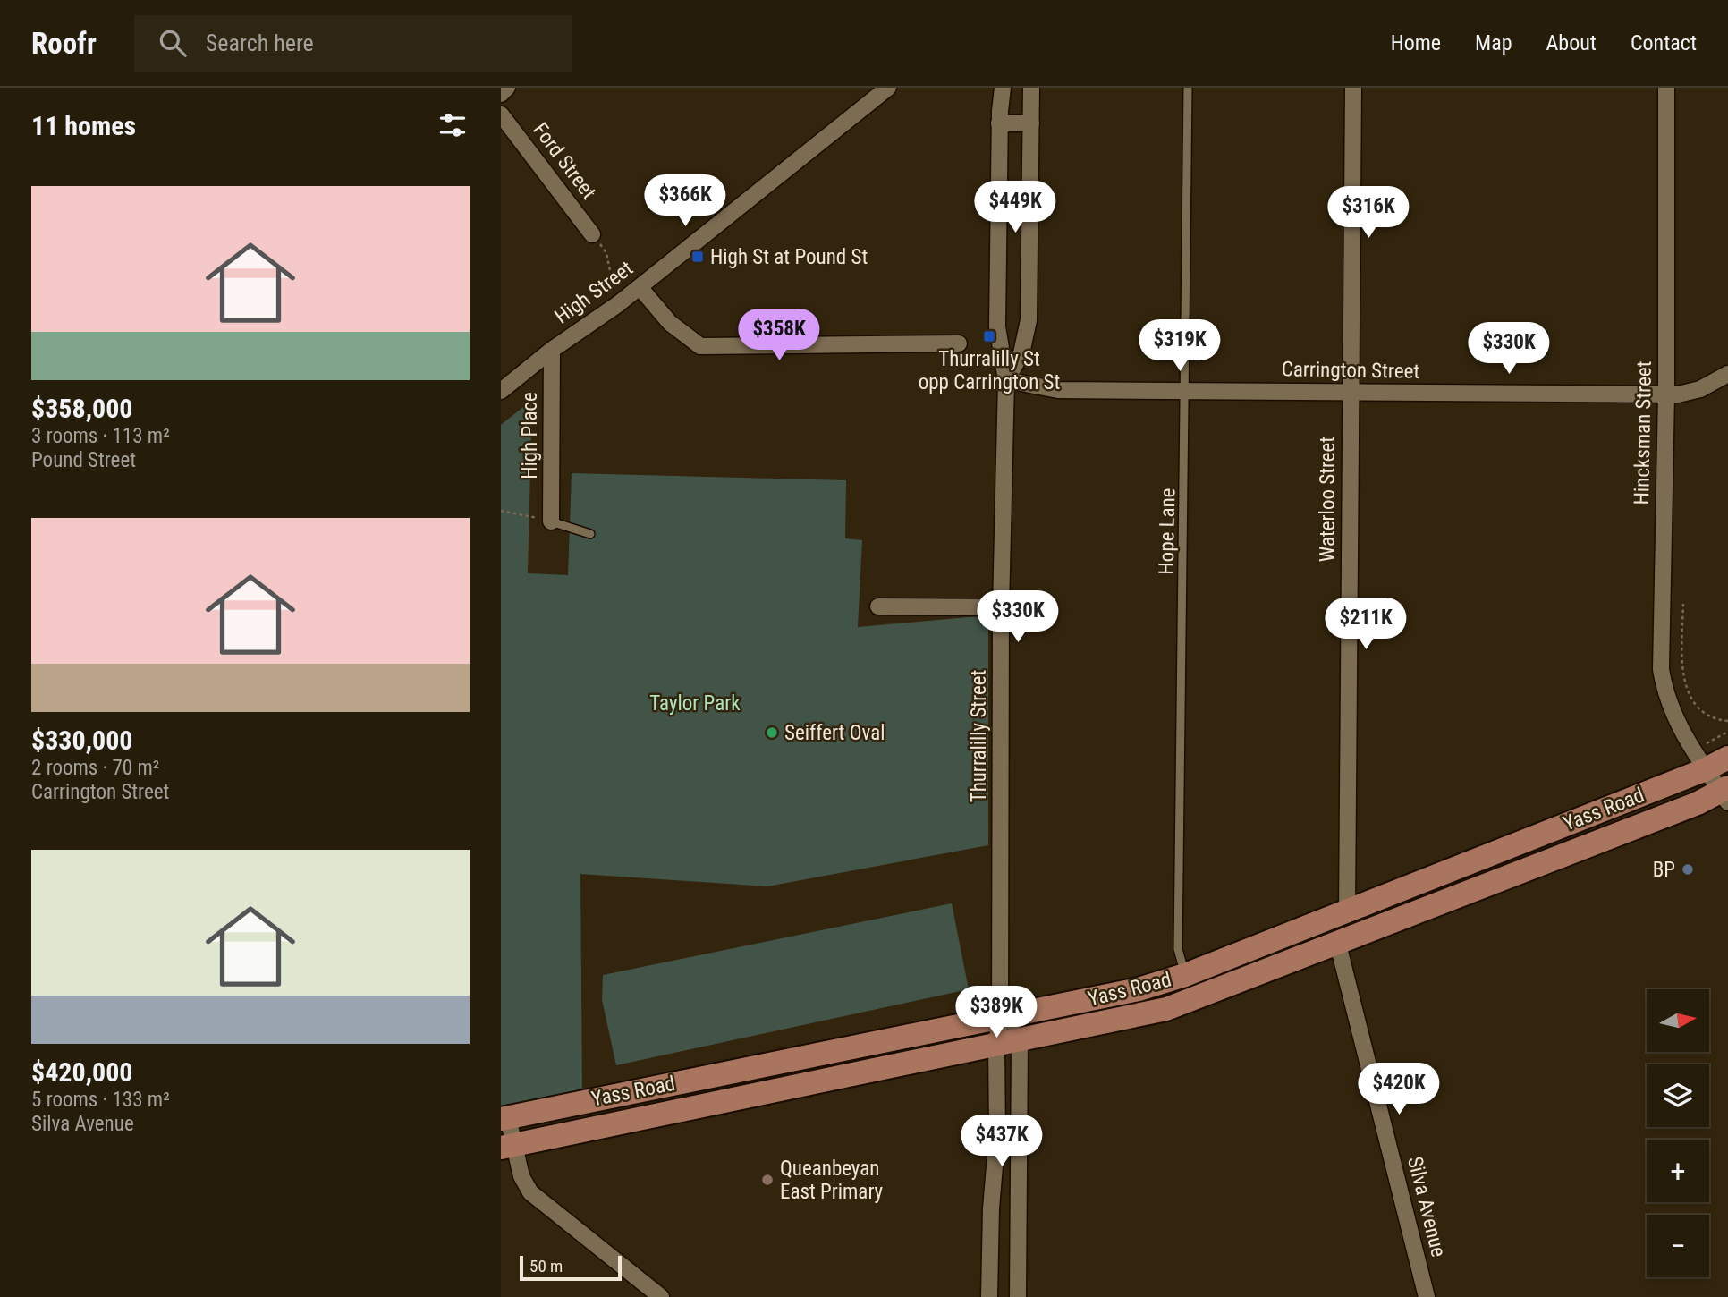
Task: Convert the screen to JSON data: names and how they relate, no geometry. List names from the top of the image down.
{
  "streets": {
    "main road": ["Yass Road"],
    "street": [
      "Ford Street",
      "High Street",
      "Carrington Street",
      "Hincksman Street",
      "High Place",
      "Waterloo Street",
      "Thurralilly Street",
      "Silva Avenue"
    ],
    "lane": ["Hope Lane"]
  },
  "crossings": [
    ["High Street", "High Place"],
    ["Carrington Street", "Hincksman Street"],
    ["Carrington Street", "Waterloo Street"],
    ["Carrington Street", "Hope Lane"],
    ["Carrington Street", "Thurralilly Street"],
    ["Hincksman Street", "Yass Road"],
    ["Waterloo Street", "Yass Road"],
    ["Hope Lane", "Yass Road"],
    ["Thurralilly Street", "Yass Road"],
    ["Yass Road", "Silva Avenue"]
  ],
  "parks": ["Taylor Park"],
  "places": {
    "transit": ["High St at Pound St", "Thurralilly St opp Carrington St"],
    "other": ["Seiffert Oval", "BP", "Queanbeyan East Primary"]
  },
  "scale_bar": "50 m",
  "north": "right",
  "page": {
    "header": "Roofr",
    "search": "Search here",
    "nav": [
      "Home",
      "Map",
      "About",
      "Contact"
    ],
    "heading": "11 homes",
    "list": [
      {
        "name": "$358,000",
        "note": "3 rooms · 113 m² · Pound Street"
      },
      {
        "name": "$330,000",
        "note": "2 rooms · 70 m² · Carrington Street"
      },
      {
        "name": "$420,000",
        "note": "5 rooms · 133 m² · Silva Avenue"
      }
    ],
    "price": [
      "$366K",
      "$449K",
      "$316K",
      "$358K",
      "$319K",
      "$330K",
      "$330K",
      "$211K",
      "$389K",
      "$420K",
      "$437K"
    ],
    "map_buttons": ["+", "−"],
    "scale": "50 m"
  }
}
